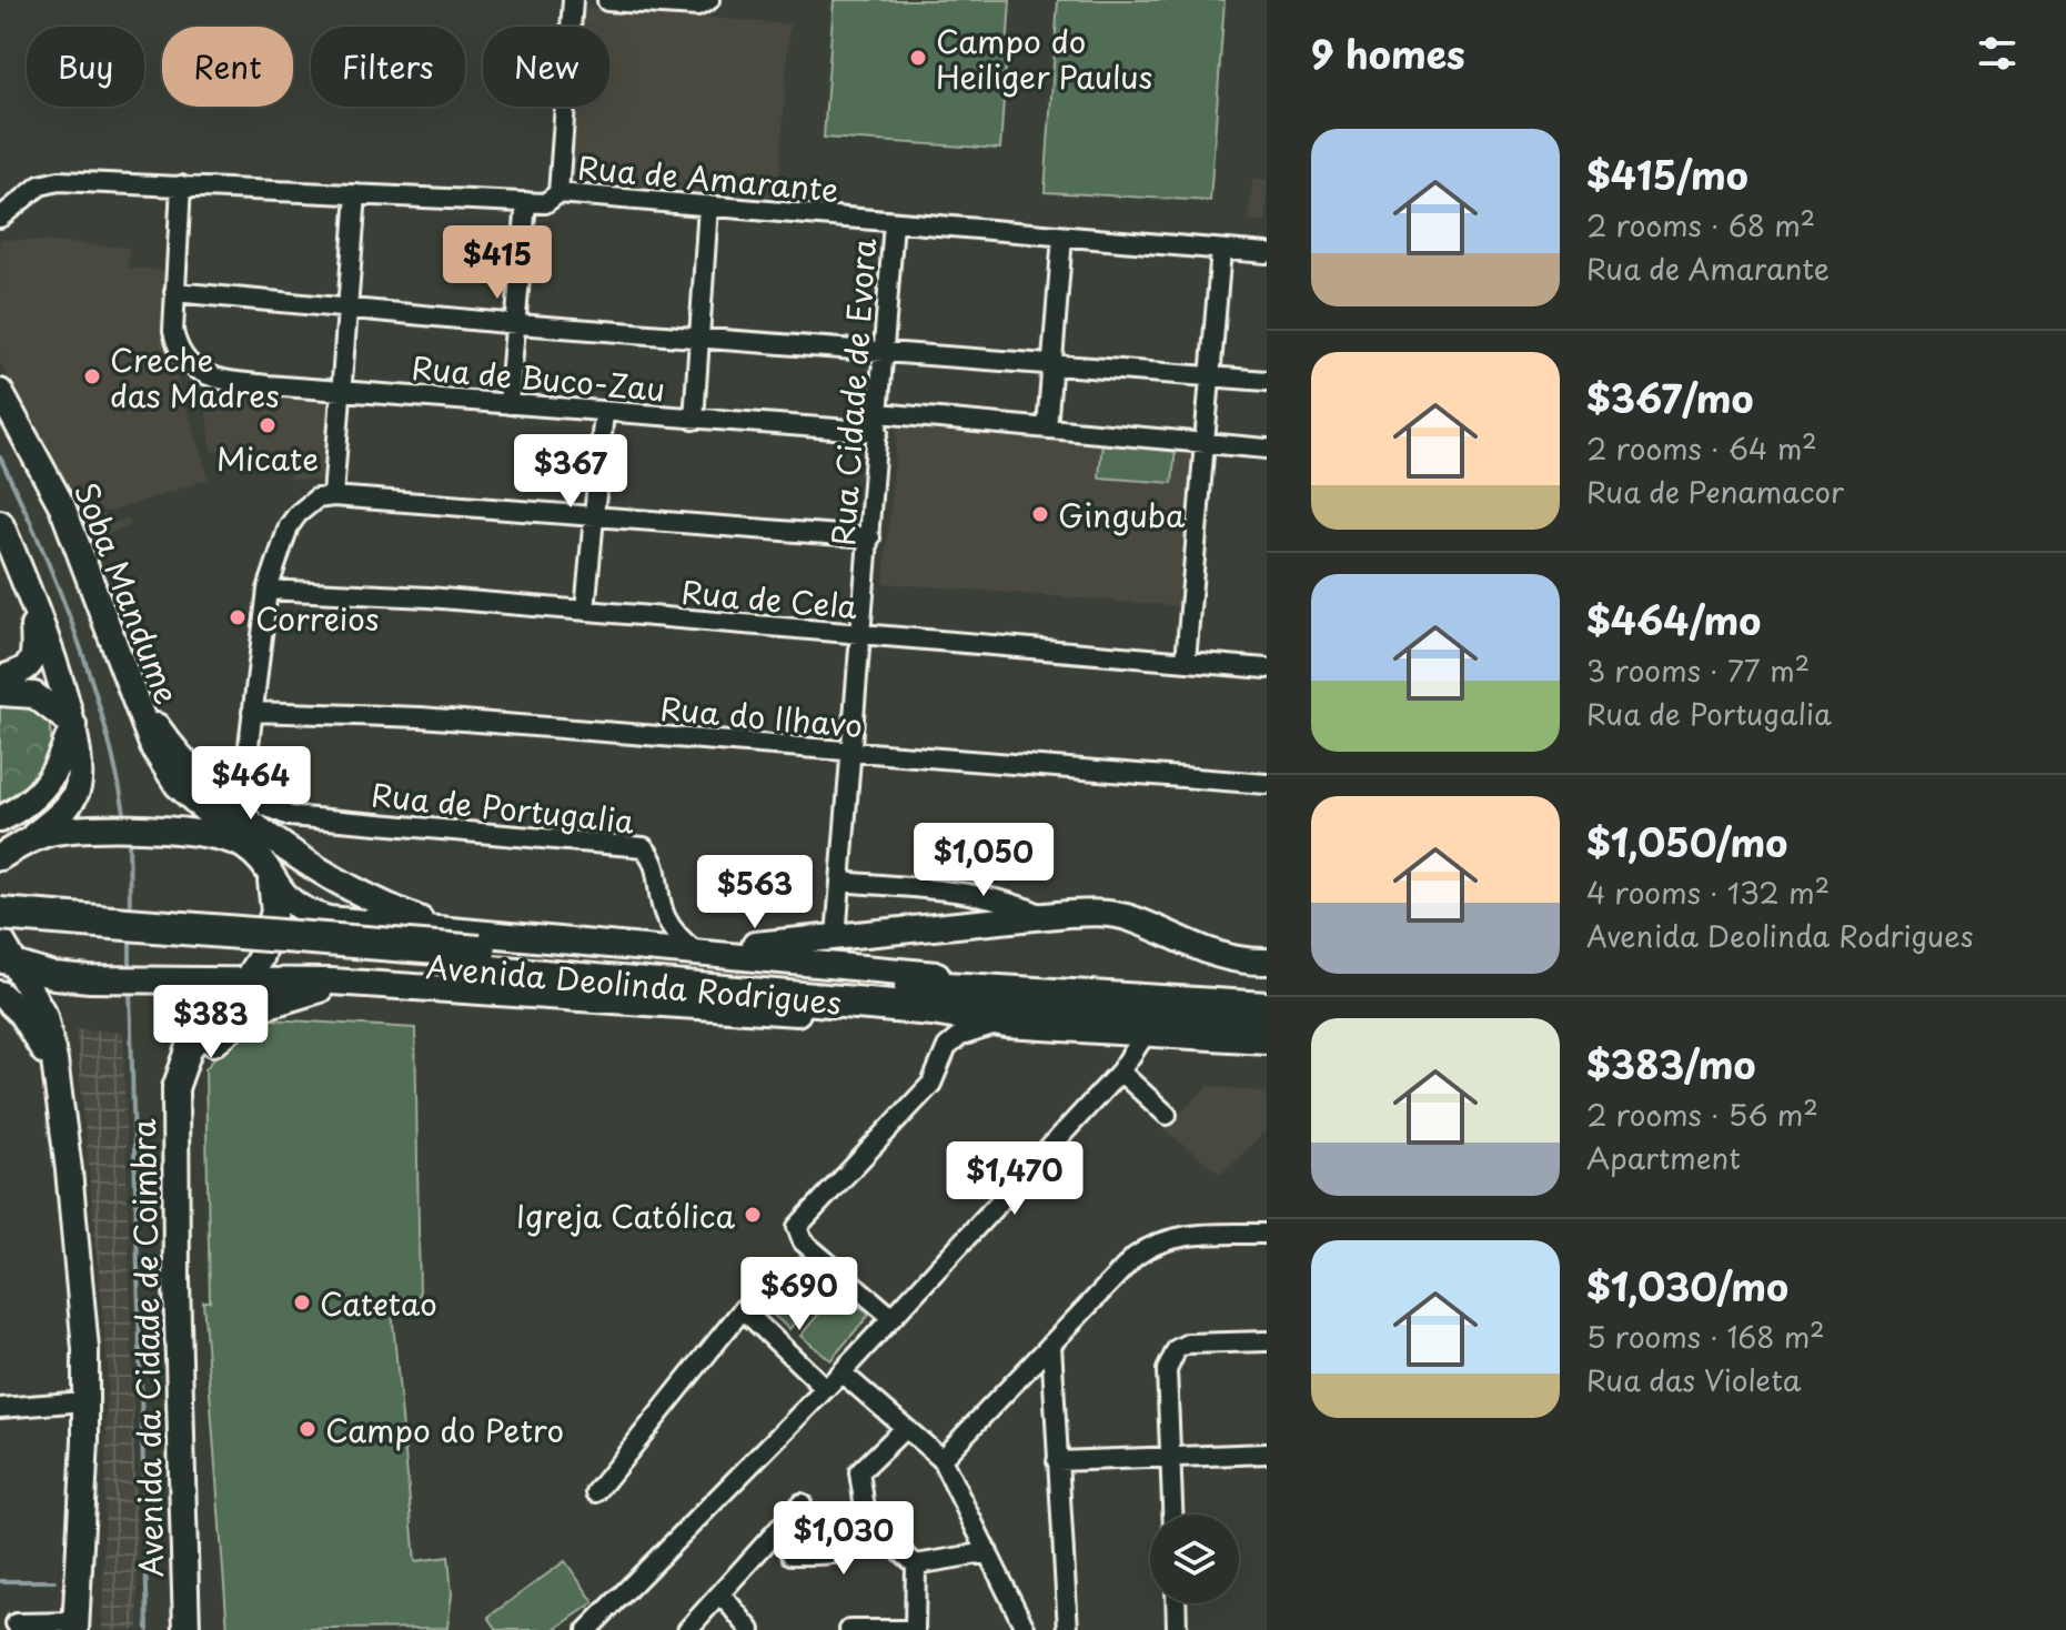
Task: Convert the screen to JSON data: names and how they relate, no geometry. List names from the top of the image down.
{
  "streets": {
    "highway": ["Avenida Deolinda Rodrigues"],
    "main road": ["Soba Mandume", "Avenida da Cidade de Coimbra"],
    "street": [
      "Rua de Amarante",
      "Rua de Buco-Zau",
      "Rua Cidade de Evora",
      "Rua de Cela",
      "Rua do Ilhavo",
      "Rua de Portugalia"
    ]
  },
  "crossings": [
    ["Rua de Amarante", "Rua Cidade de Evora"],
    ["Rua de Buco-Zau", "Rua Cidade de Evora"],
    ["Rua Cidade de Evora", "Rua de Cela"],
    ["Rua Cidade de Evora", "Rua do Ilhavo"],
    ["Soba Mandume", "Avenida Deolinda Rodrigues"],
    ["Soba Mandume", "Avenida da Cidade de Coimbra"],
    ["Rua de Cela", "Rua de Portugalia"],
    ["Rua do Ilhavo", "Rua de Portugalia"],
    ["Avenida Deolinda Rodrigues", "Avenida da Cidade de Coimbra"]
  ],
  "places": [
    "Campo do Heiliger Paulus",
    "Creche das Madres",
    "Micate",
    "Ginguba",
    "Correios",
    "Igreja Católica",
    "Catetao",
    "Campo do Petro"
  ],
  "page": {
    "heading": "9 homes",
    "chip": [
      "Buy",
      "Rent",
      "Filters",
      "New"
    ],
    "list": [
      {
        "name": "$415/mo",
        "note": "2 rooms · 68 m² · Rua de Amarante"
      },
      {
        "name": "$367/mo",
        "note": "2 rooms · 64 m² · Rua de Penamacor"
      },
      {
        "name": "$464/mo",
        "note": "3 rooms · 77 m² · Rua de Portugalia"
      },
      {
        "name": "$1,050/mo",
        "note": "4 rooms · 132 m² · Avenida Deolinda Rodrigues"
      },
      {
        "name": "$383/mo",
        "note": "2 rooms · 56 m² · Apartment"
      },
      {
        "name": "$1,030/mo",
        "note": "5 rooms · 168 m² · Rua das Violeta"
      }
    ],
    "price": [
      "$415",
      "$367",
      "$464",
      "$1,050",
      "$563",
      "$383",
      "$1,470",
      "$690",
      "$1,030"
    ]
  }
}
